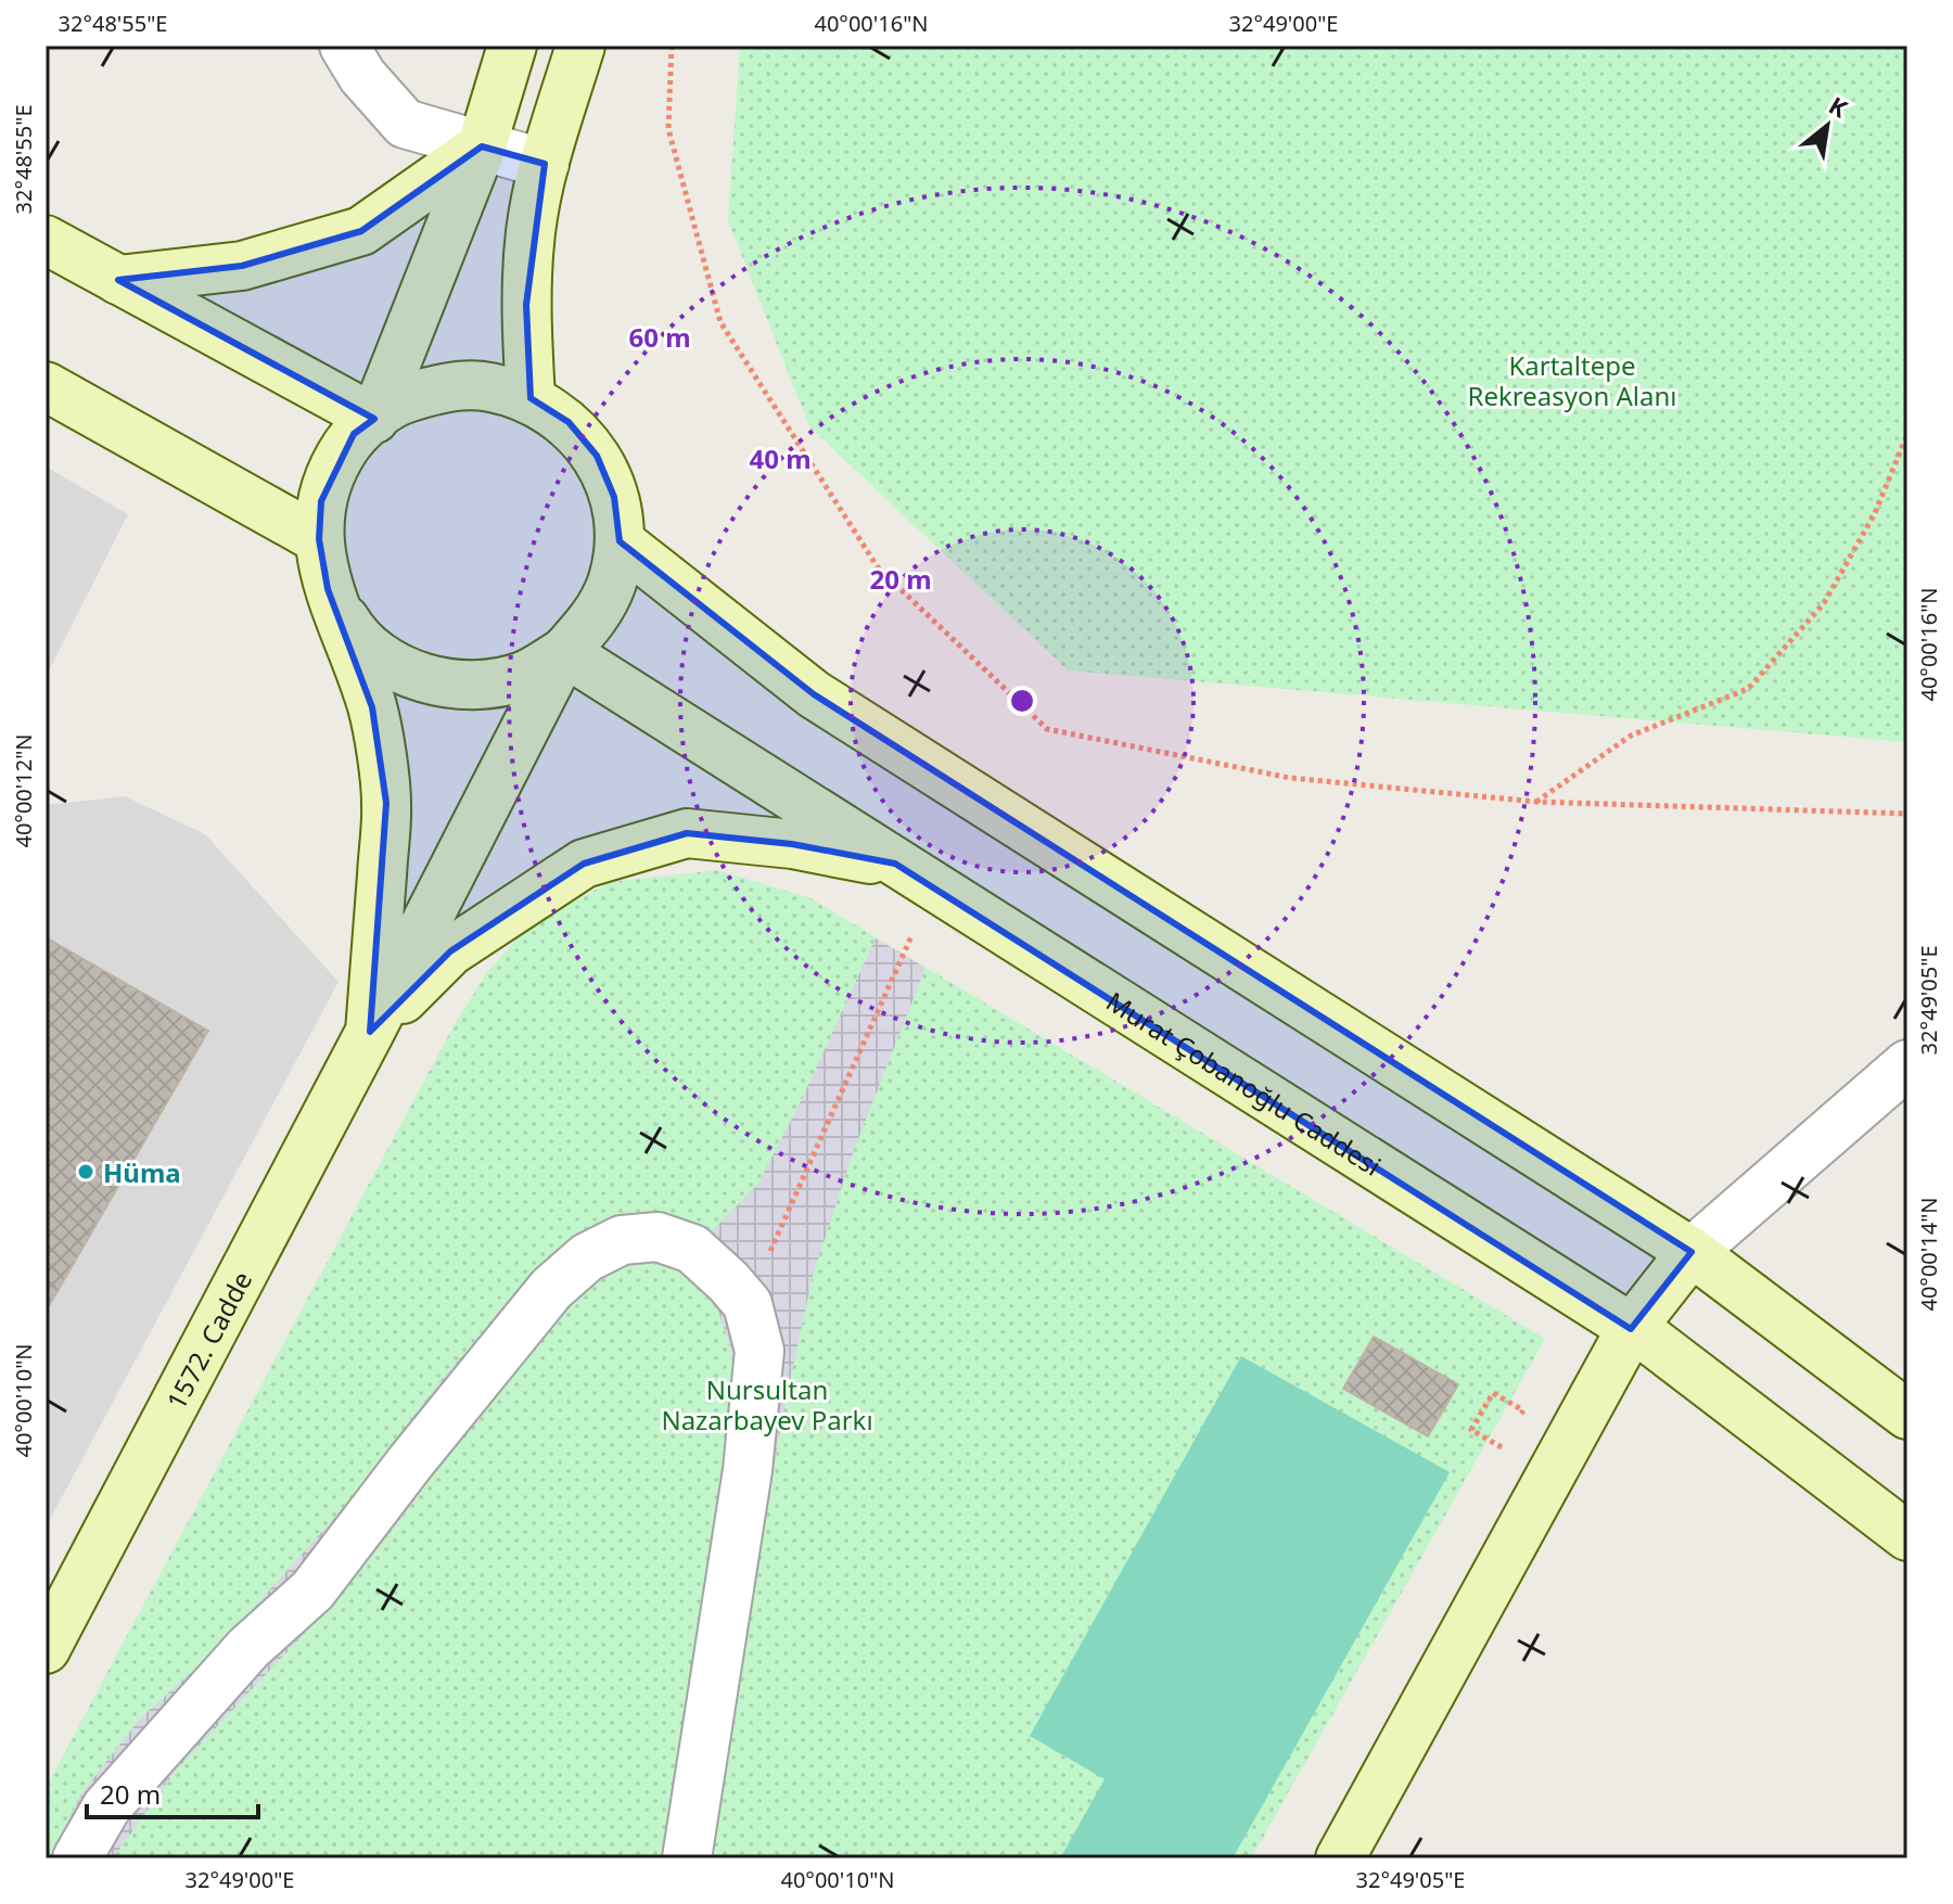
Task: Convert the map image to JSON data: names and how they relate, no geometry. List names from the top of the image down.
{
  "streets": {
    "main road": ["Murat Çobanoğlu Caddesi", "1572. Cadde"]
  },
  "crossings": [
    ["Murat Çobanoğlu Caddesi", "1572. Cadde"]
  ],
  "parks": ["Kartaltepe Rekreasyon Alanı", "Nursultan Nazarbayev Parkı"],
  "places": ["Hüma"],
  "scale_bar": "20 m",
  "north": "top right",
  "coordinates": [
    "32°48'55\"E",
    "40°00'16\"N",
    "32°49'00\"E",
    "40°00'12\"N",
    "32°49'05\"E",
    "40°00'14\"N",
    "40°00'10\"N"
  ],
  "rings": ["60 m", "40 m", "20 m"]
}
